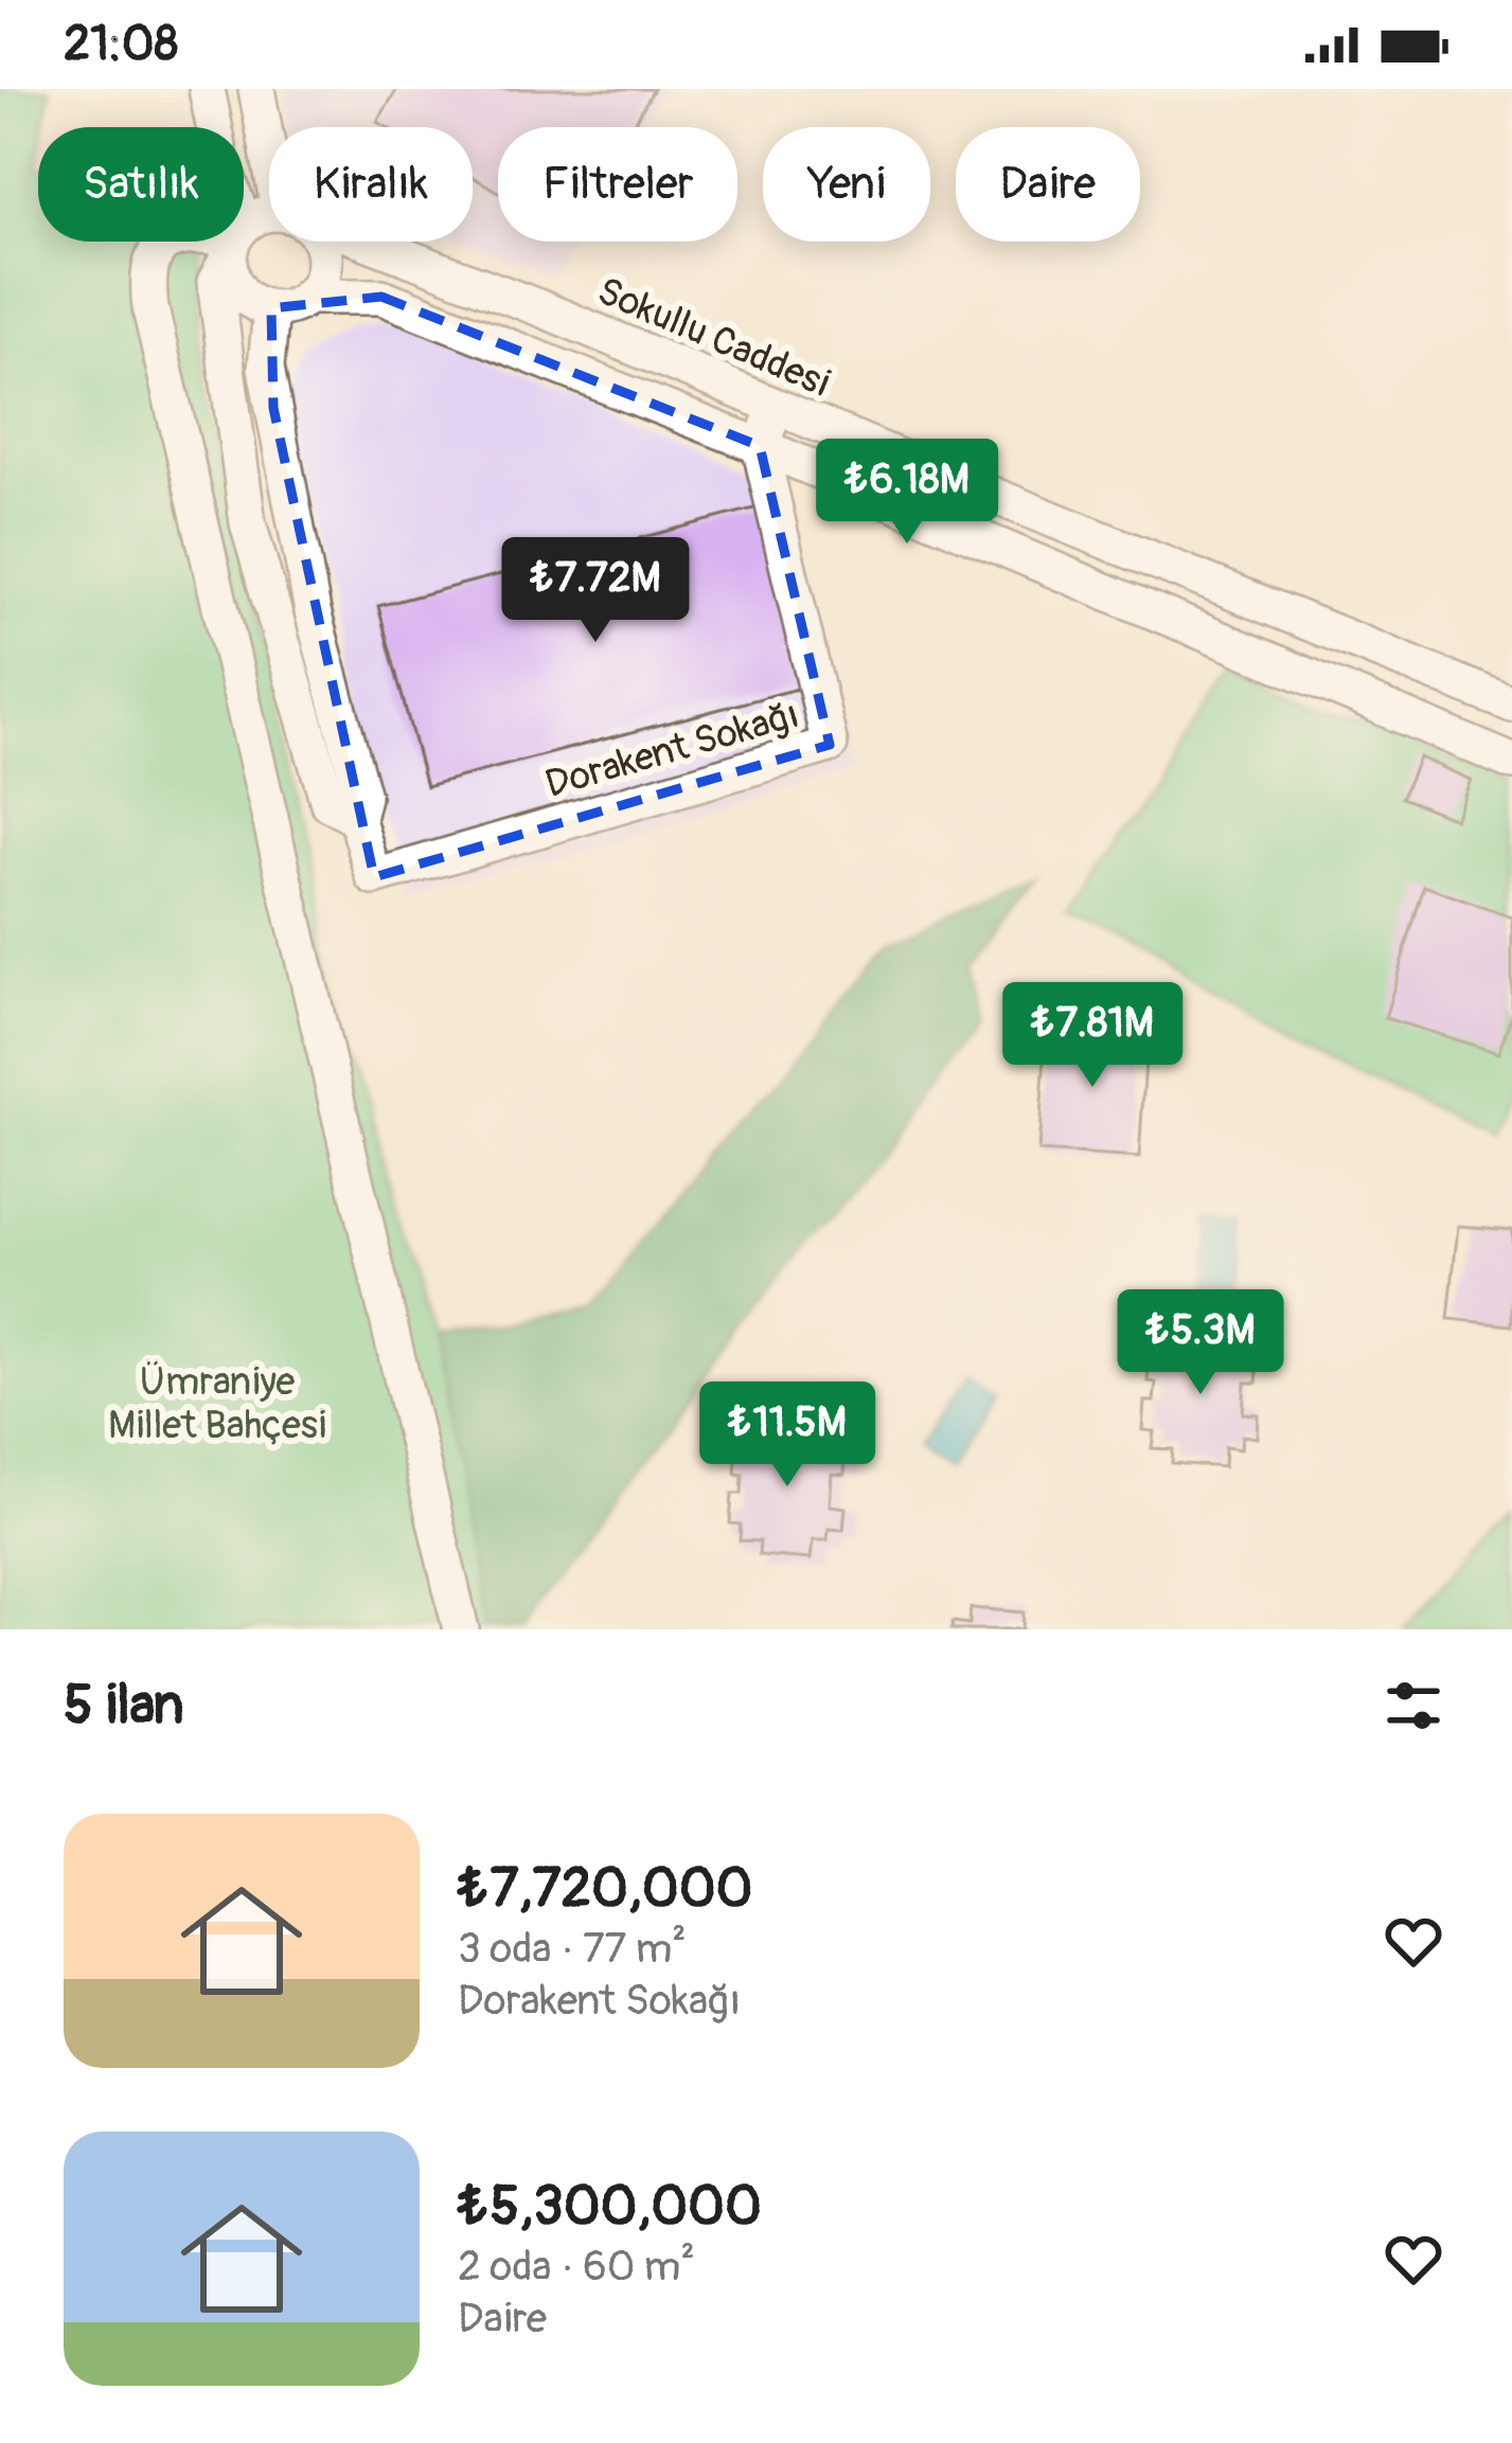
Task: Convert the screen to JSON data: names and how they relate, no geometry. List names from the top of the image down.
{
  "streets": {
    "street": ["Sokullu Caddesi", "Dorakent Sokağı"]
  },
  "parks": ["Ümraniye Millet Bahçesi"],
  "page": {
    "status": "21:08",
    "chip": [
      "Satılık",
      "Kiralık",
      "Filtreler",
      "Yeni",
      "Daire"
    ],
    "price": [
      "₺6.18M",
      "₺7.72M",
      "₺7.81M",
      "₺5.3M",
      "₺11.5M"
    ],
    "heading": "5 ilan",
    "list": [
      {
        "name": "₺7,720,000",
        "note": "3 oda · 77 m² · Dorakent Sokağı"
      },
      {
        "name": "₺5,300,000",
        "note": "2 oda · 60 m² · Daire"
      }
    ]
  }
}
